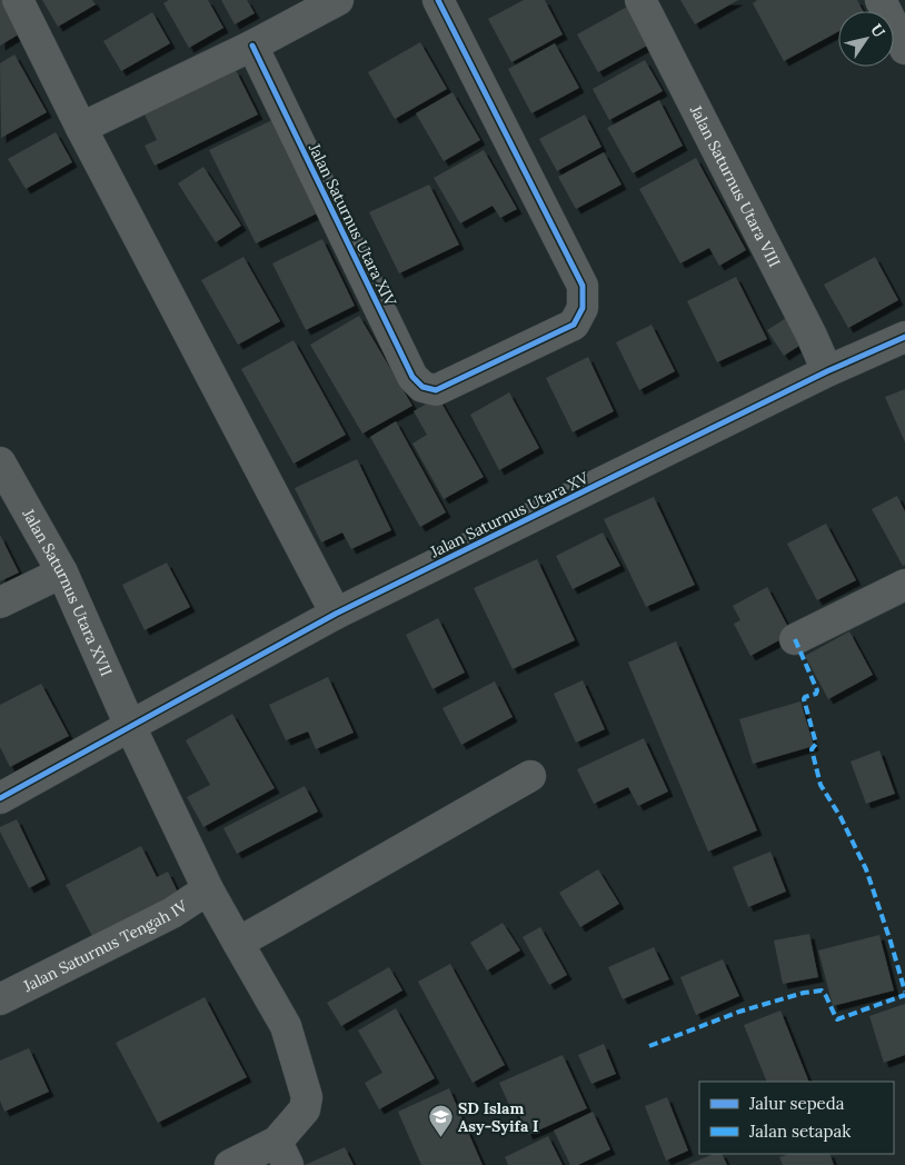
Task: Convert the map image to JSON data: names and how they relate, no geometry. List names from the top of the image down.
{
  "streets": {
    "street": [
      "Jalan Saturnus Utara VIII",
      "Jalan Saturnus Utara XIV",
      "Jalan Saturnus Utara XV",
      "Jalan Saturnus Utara XVII",
      "Jalan Saturnus Tengah IV"
    ]
  },
  "crossings": [
    ["Jalan Saturnus Utara VIII", "Jalan Saturnus Utara XV"],
    ["Jalan Saturnus Utara XV", "Jalan Saturnus Utara XVII"],
    ["Jalan Saturnus Utara XVII", "Jalan Saturnus Tengah IV"]
  ],
  "places": {
    "school or university": ["SD Islam Asy-Syifa I"]
  },
  "legend": ["Jalur sepeda", "Jalan setapak"],
  "north": "top right"
}
